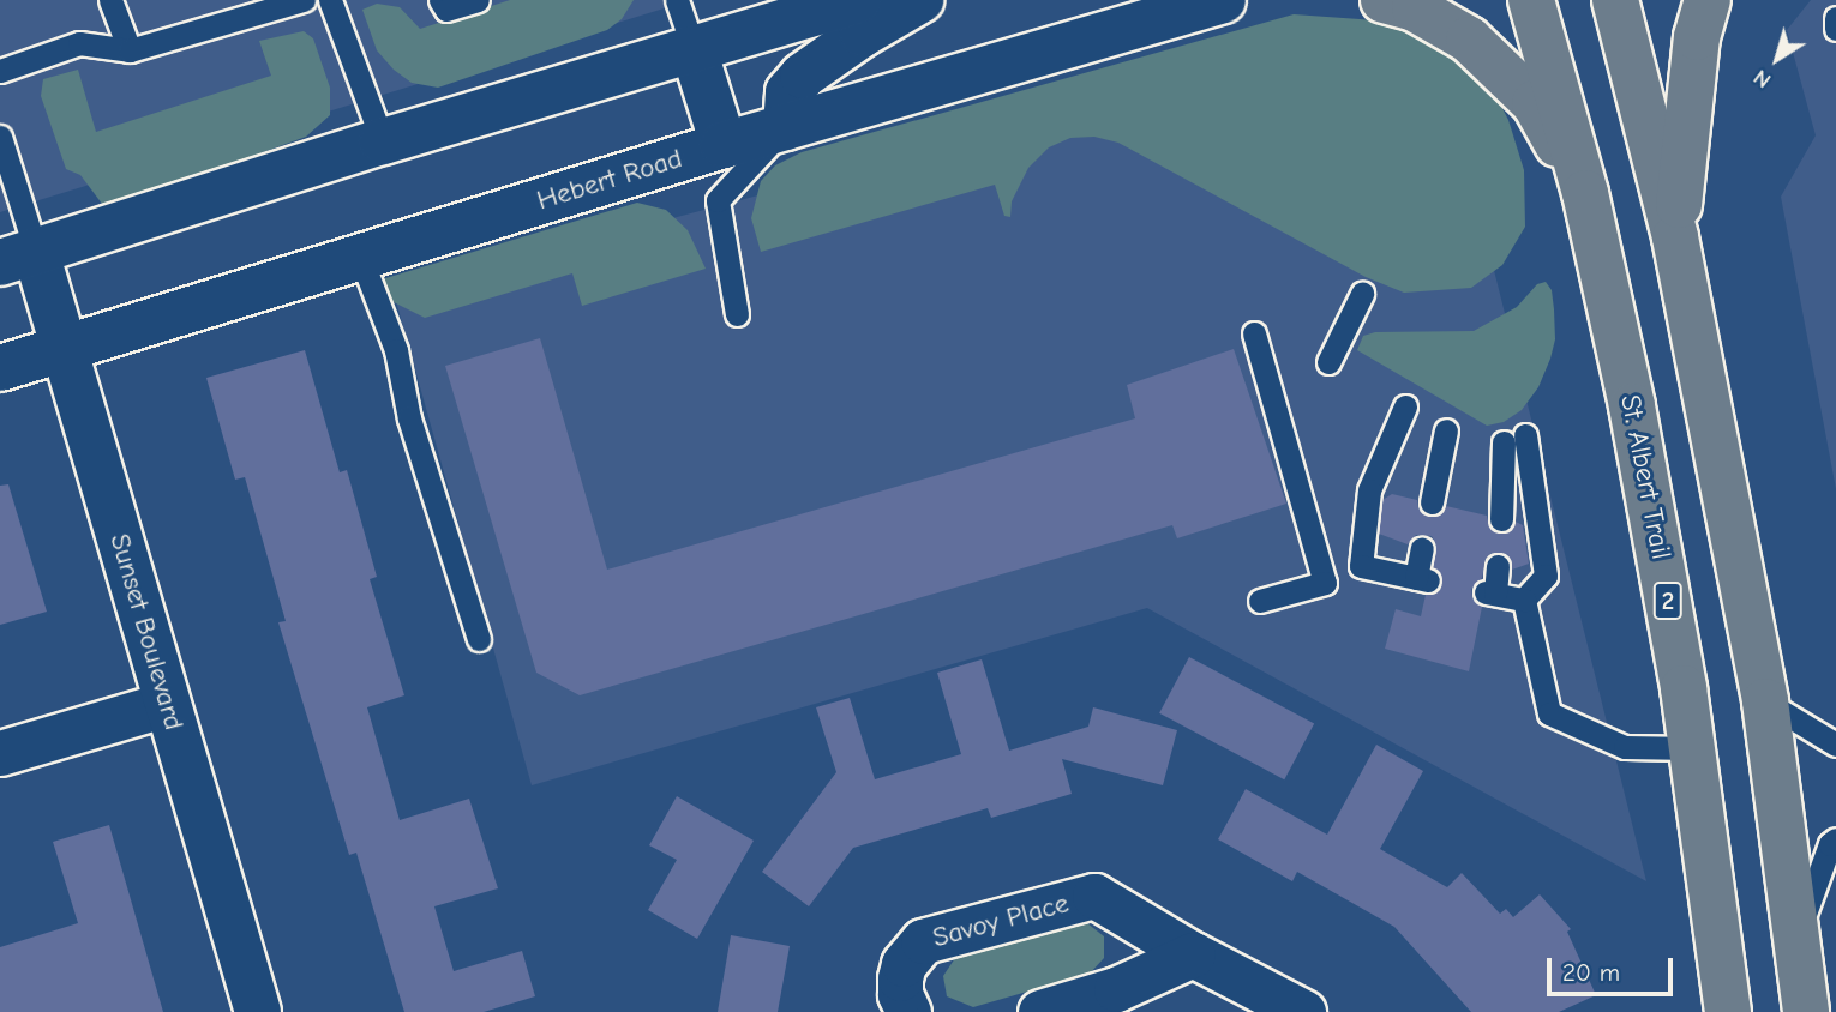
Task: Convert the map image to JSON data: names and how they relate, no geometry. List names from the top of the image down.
{
  "streets": {
    "main road": [
      "Hebert Road",
      "St. Albert Trail",
      "2",
      "Sunset Boulevard"
    ],
    "street": ["Savoy Place"]
  },
  "crossings": [
    ["Hebert Road", "Sunset Boulevard"]
  ],
  "scale_bar": "20 m",
  "north": "bottom left"
}
